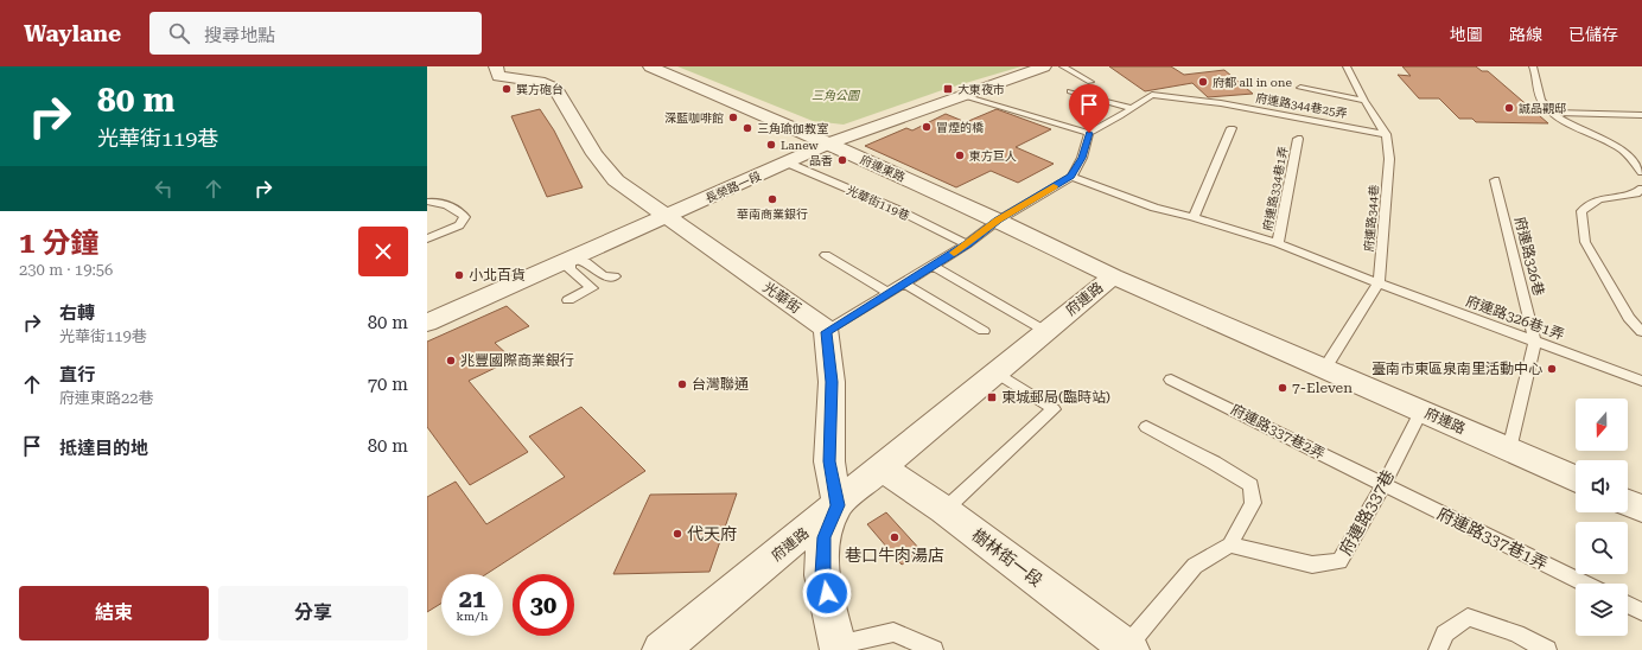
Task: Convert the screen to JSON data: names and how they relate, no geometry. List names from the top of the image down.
{
  "streets": {
    "street": [
      "府連東路",
      "長榮路一段",
      "光華街",
      "府連路",
      "樹林街一段"
    ],
    "lane": [
      "府連路344巷25弄",
      "府連路334巷1弄",
      "光華街119巷",
      "府連路344巷",
      "府連路326巷",
      "府連路326巷1弄",
      "府連路337巷2弄",
      "府連路337巷",
      "府連路337巷1弄"
    ]
  },
  "crossings": [
    ["府連路344巷25弄", "府連路344巷"],
    ["府連東路", "長榮路一段"],
    ["府連東路", "府連路"],
    ["長榮路一段", "光華街119巷"],
    ["長榮路一段", "光華街"],
    ["府連路334巷1弄", "府連路344巷"],
    ["府連路334巷1弄", "府連路326巷1弄"],
    ["府連路344巷", "府連路"],
    ["府連路344巷", "府連路326巷1弄"],
    ["府連路326巷", "府連路"],
    ["府連路326巷", "府連路326巷1弄"],
    ["府連路", "府連路337巷"],
    ["府連路", "樹林街一段"],
    ["府連路337巷2弄", "府連路337巷"],
    ["府連路337巷2弄", "府連路337巷1弄"],
    ["府連路337巷", "府連路337巷1弄"]
  ],
  "parks": ["三角公園"],
  "places": {
    "other": [
      "府都 all in one",
      "巽方砲台",
      "誠品觀邸",
      "深藍咖啡館",
      "冒煙的橋",
      "三角瑜伽教室",
      "Lanew",
      "東方巨人",
      "品香",
      "華南商業銀行",
      "小北百貨",
      "兆豐國際商業銀行",
      "臺南市東區泉南里活動中心",
      "台灣聯通",
      "7-Eleven",
      "代天府",
      "巷口牛肉湯店"
    ],
    "transit": ["大東夜市", "東城郵局(臨時站)"]
  },
  "north": "bottom",
  "page": {
    "header": "Waylane",
    "search": "搜尋地點",
    "nav": ["地圖", "路線", "已儲存"],
    "turn": ["80 m", "光華街119巷"],
    "heading": ["1 分鐘", "230 m · 19:56"],
    "list": [
      {
        "name": "右轉",
        "note": "光華街119巷",
        "value": "80 m"
      },
      {
        "name": "直行",
        "note": "府連東路22巷",
        "value": "70 m"
      },
      {
        "name": "抵達目的地",
        "value": "80 m"
      }
    ],
    "speed": "21 km/h",
    "limit": "30",
    "buttons": ["結束", "分享"]
  }
}
